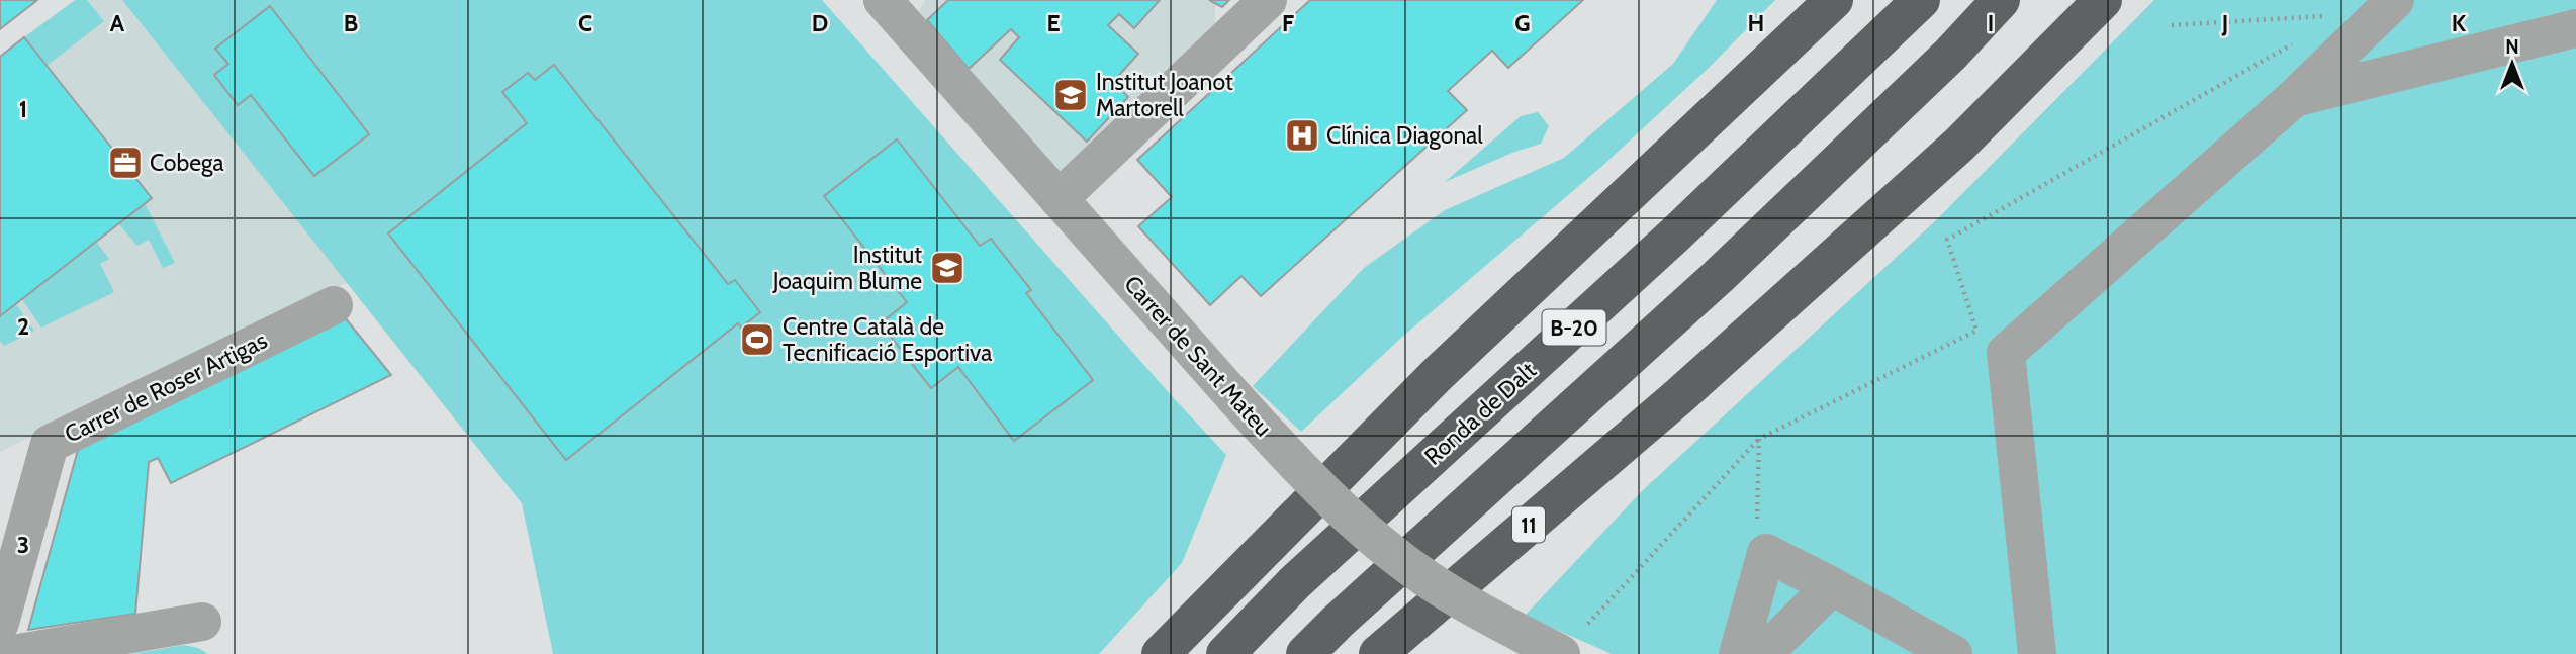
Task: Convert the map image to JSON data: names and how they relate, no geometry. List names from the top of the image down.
{
  "streets": {
    "highway": ["B-20", "Ronda de Dalt", "11"],
    "street": ["Carrer de Sant Mateu", "Carrer de Roser Artigas"]
  },
  "places": {
    "school or university": ["Institut Joanot Martorell", "Institut Joaquim Blume"],
    "hospital": ["Clínica Diagonal"],
    "office": ["Cobega"],
    "sports": ["Centre Català de Tecnificació Esportiva"]
  },
  "north": "top",
  "grid": {
    "columns": [
      "A",
      "B",
      "C",
      "D",
      "E",
      "F",
      "G",
      "H",
      "I",
      "J",
      "K"
    ],
    "rows": ["1", "2", "3"]
  }
}
